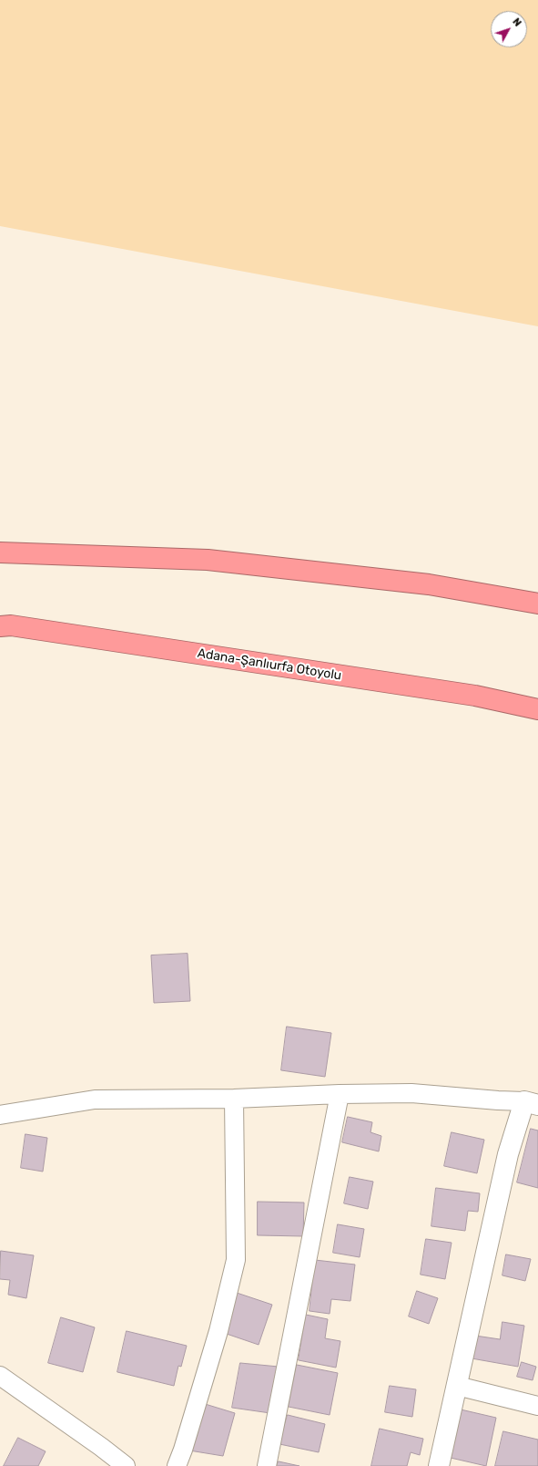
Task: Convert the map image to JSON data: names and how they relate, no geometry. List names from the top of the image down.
{
  "streets": {
    "highway": ["Adana-Şanlıurfa Otoyolu"]
  },
  "north": "top right"
}
